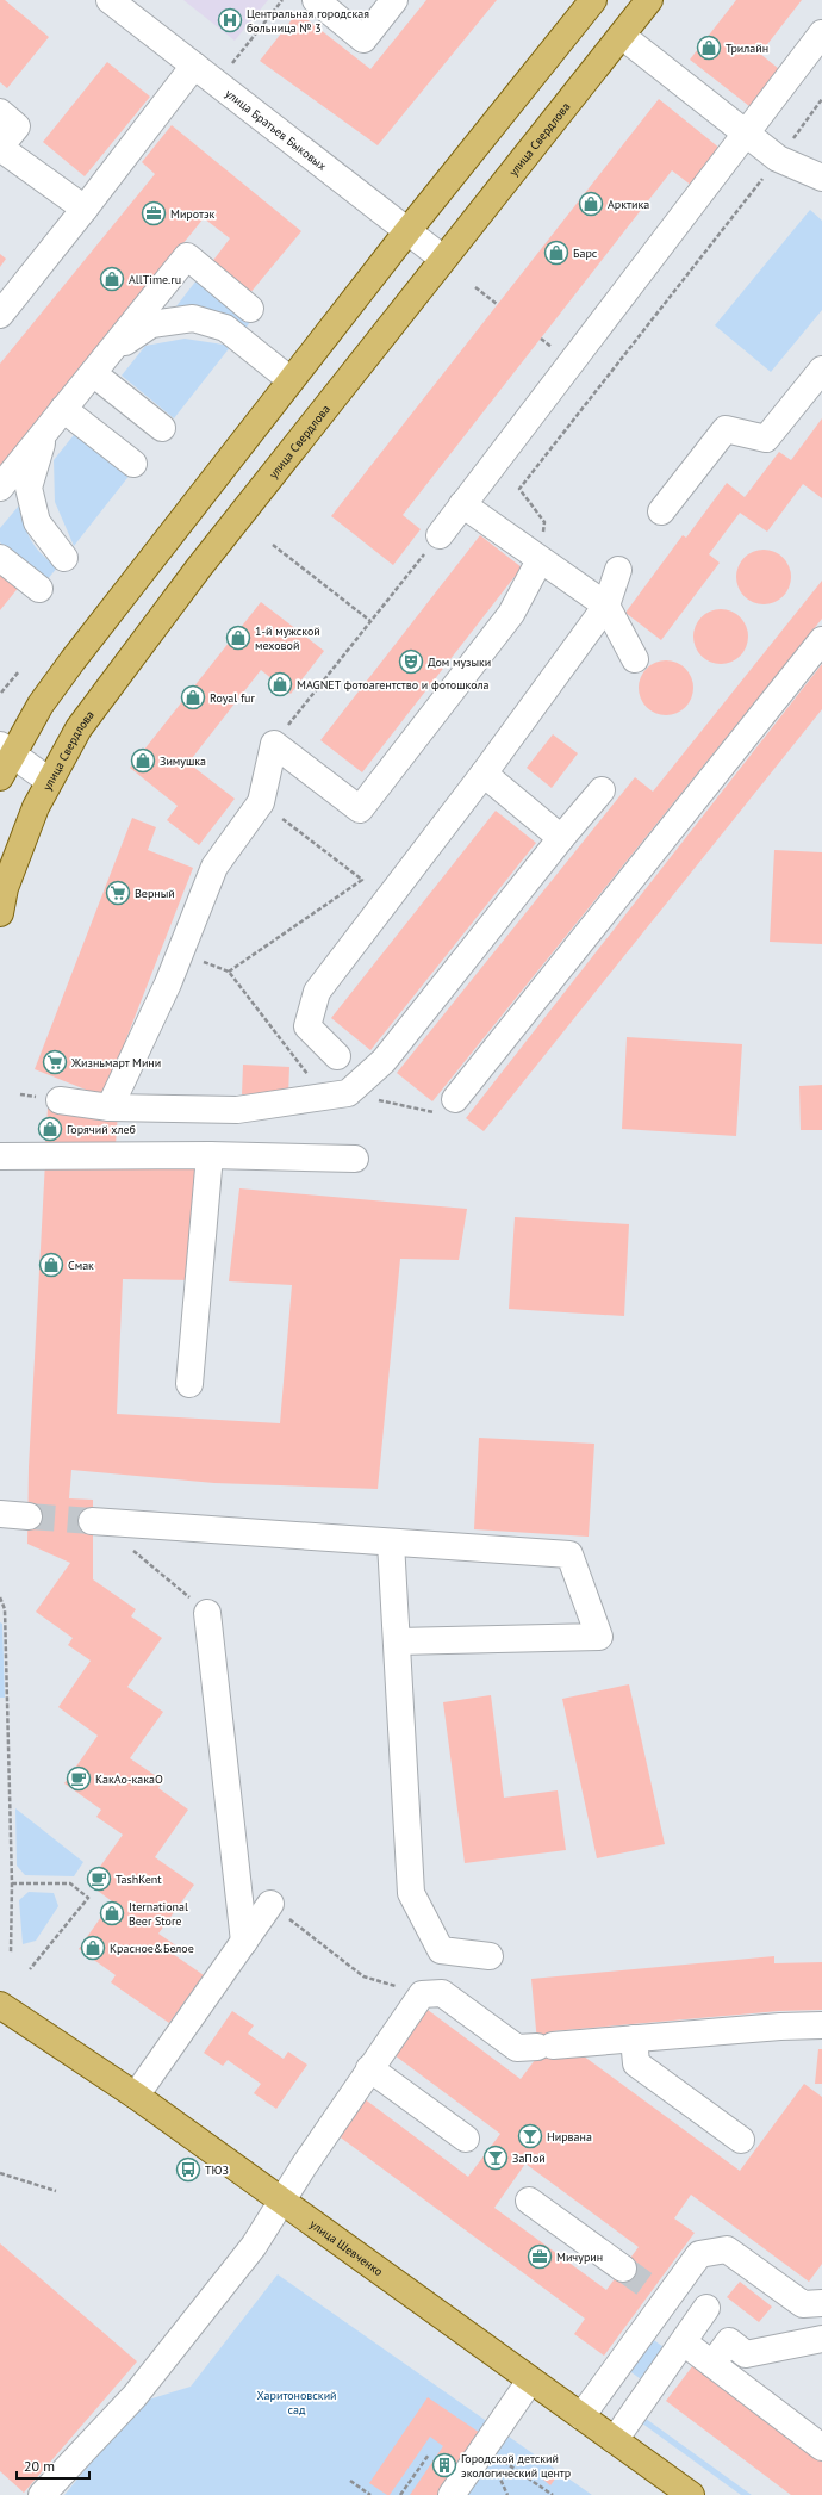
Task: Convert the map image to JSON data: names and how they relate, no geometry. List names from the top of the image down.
{
  "streets": {
    "main road": ["улица Свердлова", "улица Шевченко"],
    "street": ["улица Братьев Быковых"]
  },
  "crossings": [
    ["улица Братьев Быковых", "улица Свердлова"]
  ],
  "parks": ["Харитоновский сад"],
  "places": {
    "hospital": ["Центральная городская больница № 3"],
    "shop": [
      "Трилайн",
      "Арктика",
      "Барс",
      "AllTime.ru",
      "1-й мужской меховой",
      "MAGNET фотоагентство и фотошкола",
      "Royal fur",
      "Зимушка",
      "Горячий хлеб",
      "Смак",
      "Iternational Beer Store",
      "Красное&Белое"
    ],
    "office": ["Миротэк", "Мичурин"],
    "theatre": ["Дом музыки"],
    "supermarket": ["Верный", "Жизньмарт Мини"],
    "cafe": ["КакАо-какаО", "TashKent"],
    "bar": ["Нирвана", "ЗаПой"],
    "bus stop": ["ТЮЗ"],
    "building": ["Городской детский экологический центр"]
  },
  "scale_bar": "20 m"
}
